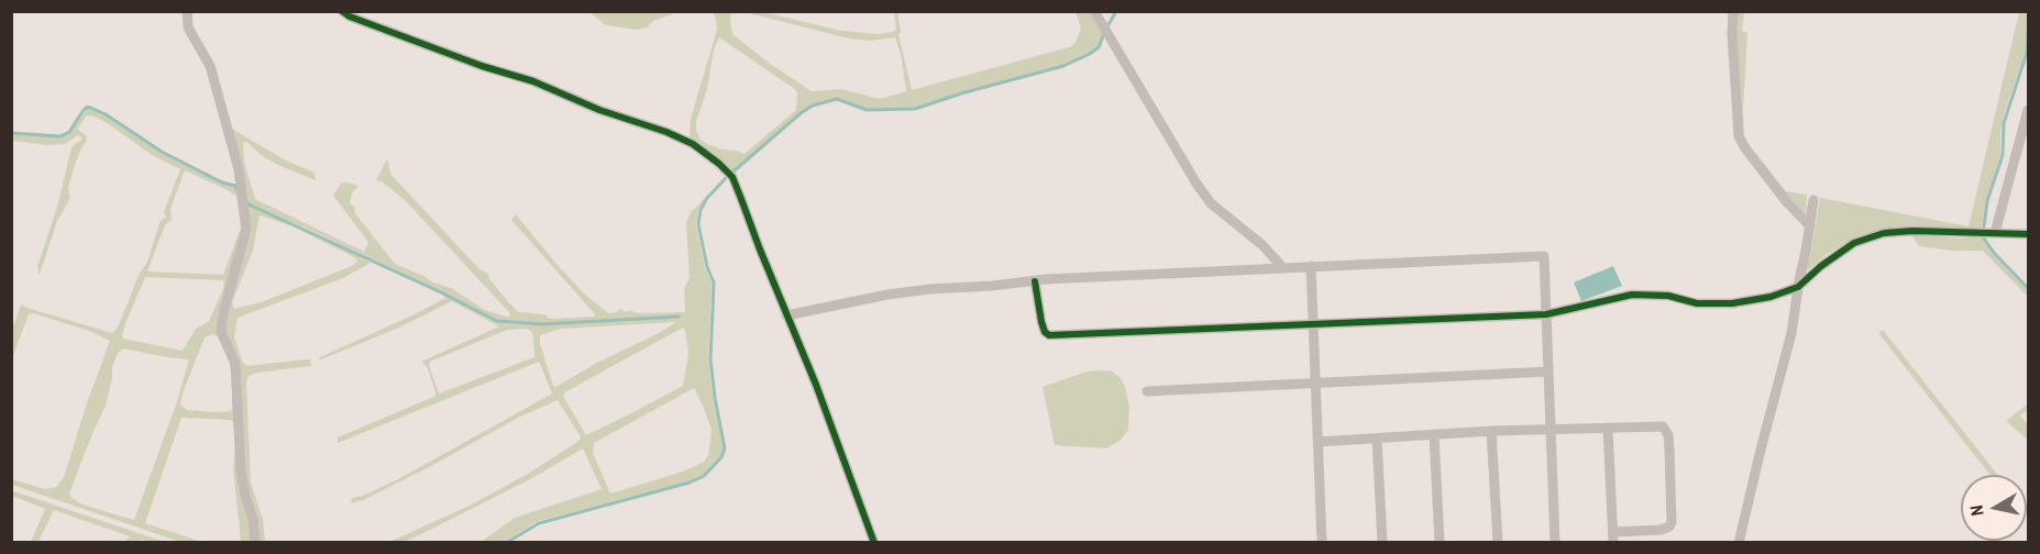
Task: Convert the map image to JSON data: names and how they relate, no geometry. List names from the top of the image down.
{
  "north": "left"
}
